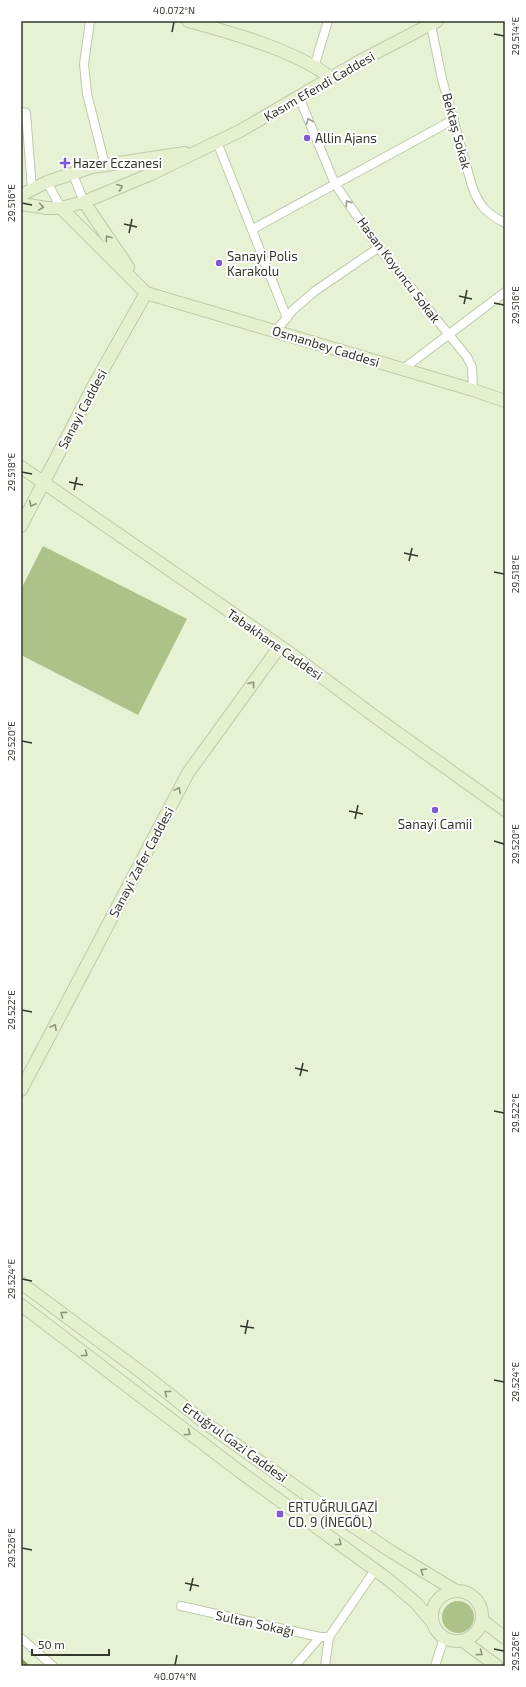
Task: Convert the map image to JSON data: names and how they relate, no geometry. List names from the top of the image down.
{
  "streets": {
    "street": [
      "Kasım Efendi Caddesi",
      "Bektaş Sokak",
      "Hasan Koyuncu Sokak",
      "Osmanbey Caddesi",
      "Sanayi Caddesi",
      "Tabakhane Caddesi",
      "Sanayi Zafer Caddesi",
      "Ertuğrul Gazi Caddesi",
      "Sultan Sokağı"
    ]
  },
  "crossings": [
    ["Kasım Efendi Caddesi", "Bektaş Sokak"],
    ["Kasım Efendi Caddesi", "Hasan Koyuncu Sokak"],
    ["Kasım Efendi Caddesi", "Osmanbey Caddesi"],
    ["Hasan Koyuncu Sokak", "Osmanbey Caddesi"],
    ["Osmanbey Caddesi", "Sanayi Caddesi"],
    ["Sanayi Caddesi", "Tabakhane Caddesi"],
    ["Tabakhane Caddesi", "Sanayi Zafer Caddesi"]
  ],
  "one_way": ["Hasan Koyuncu Sokak", "Sanayi Zafer Caddesi"],
  "places": {
    "other": ["Allin Ajans", "Sanayi Polis Karakolu", "Sanayi Camii"],
    "health": ["Hazer Eczanesi"],
    "transit": ["ERTUĞRULGAZİ CD. 9 (İNEGÖL)"]
  },
  "scale_bar": "50 m",
  "coordinates": [
    "40.072°N",
    "29.514°E",
    "29.516°E",
    "29.518°E",
    "29.520°E",
    "29.522°E",
    "29.524°E",
    "29.526°E",
    "40.074°N"
  ]
}
